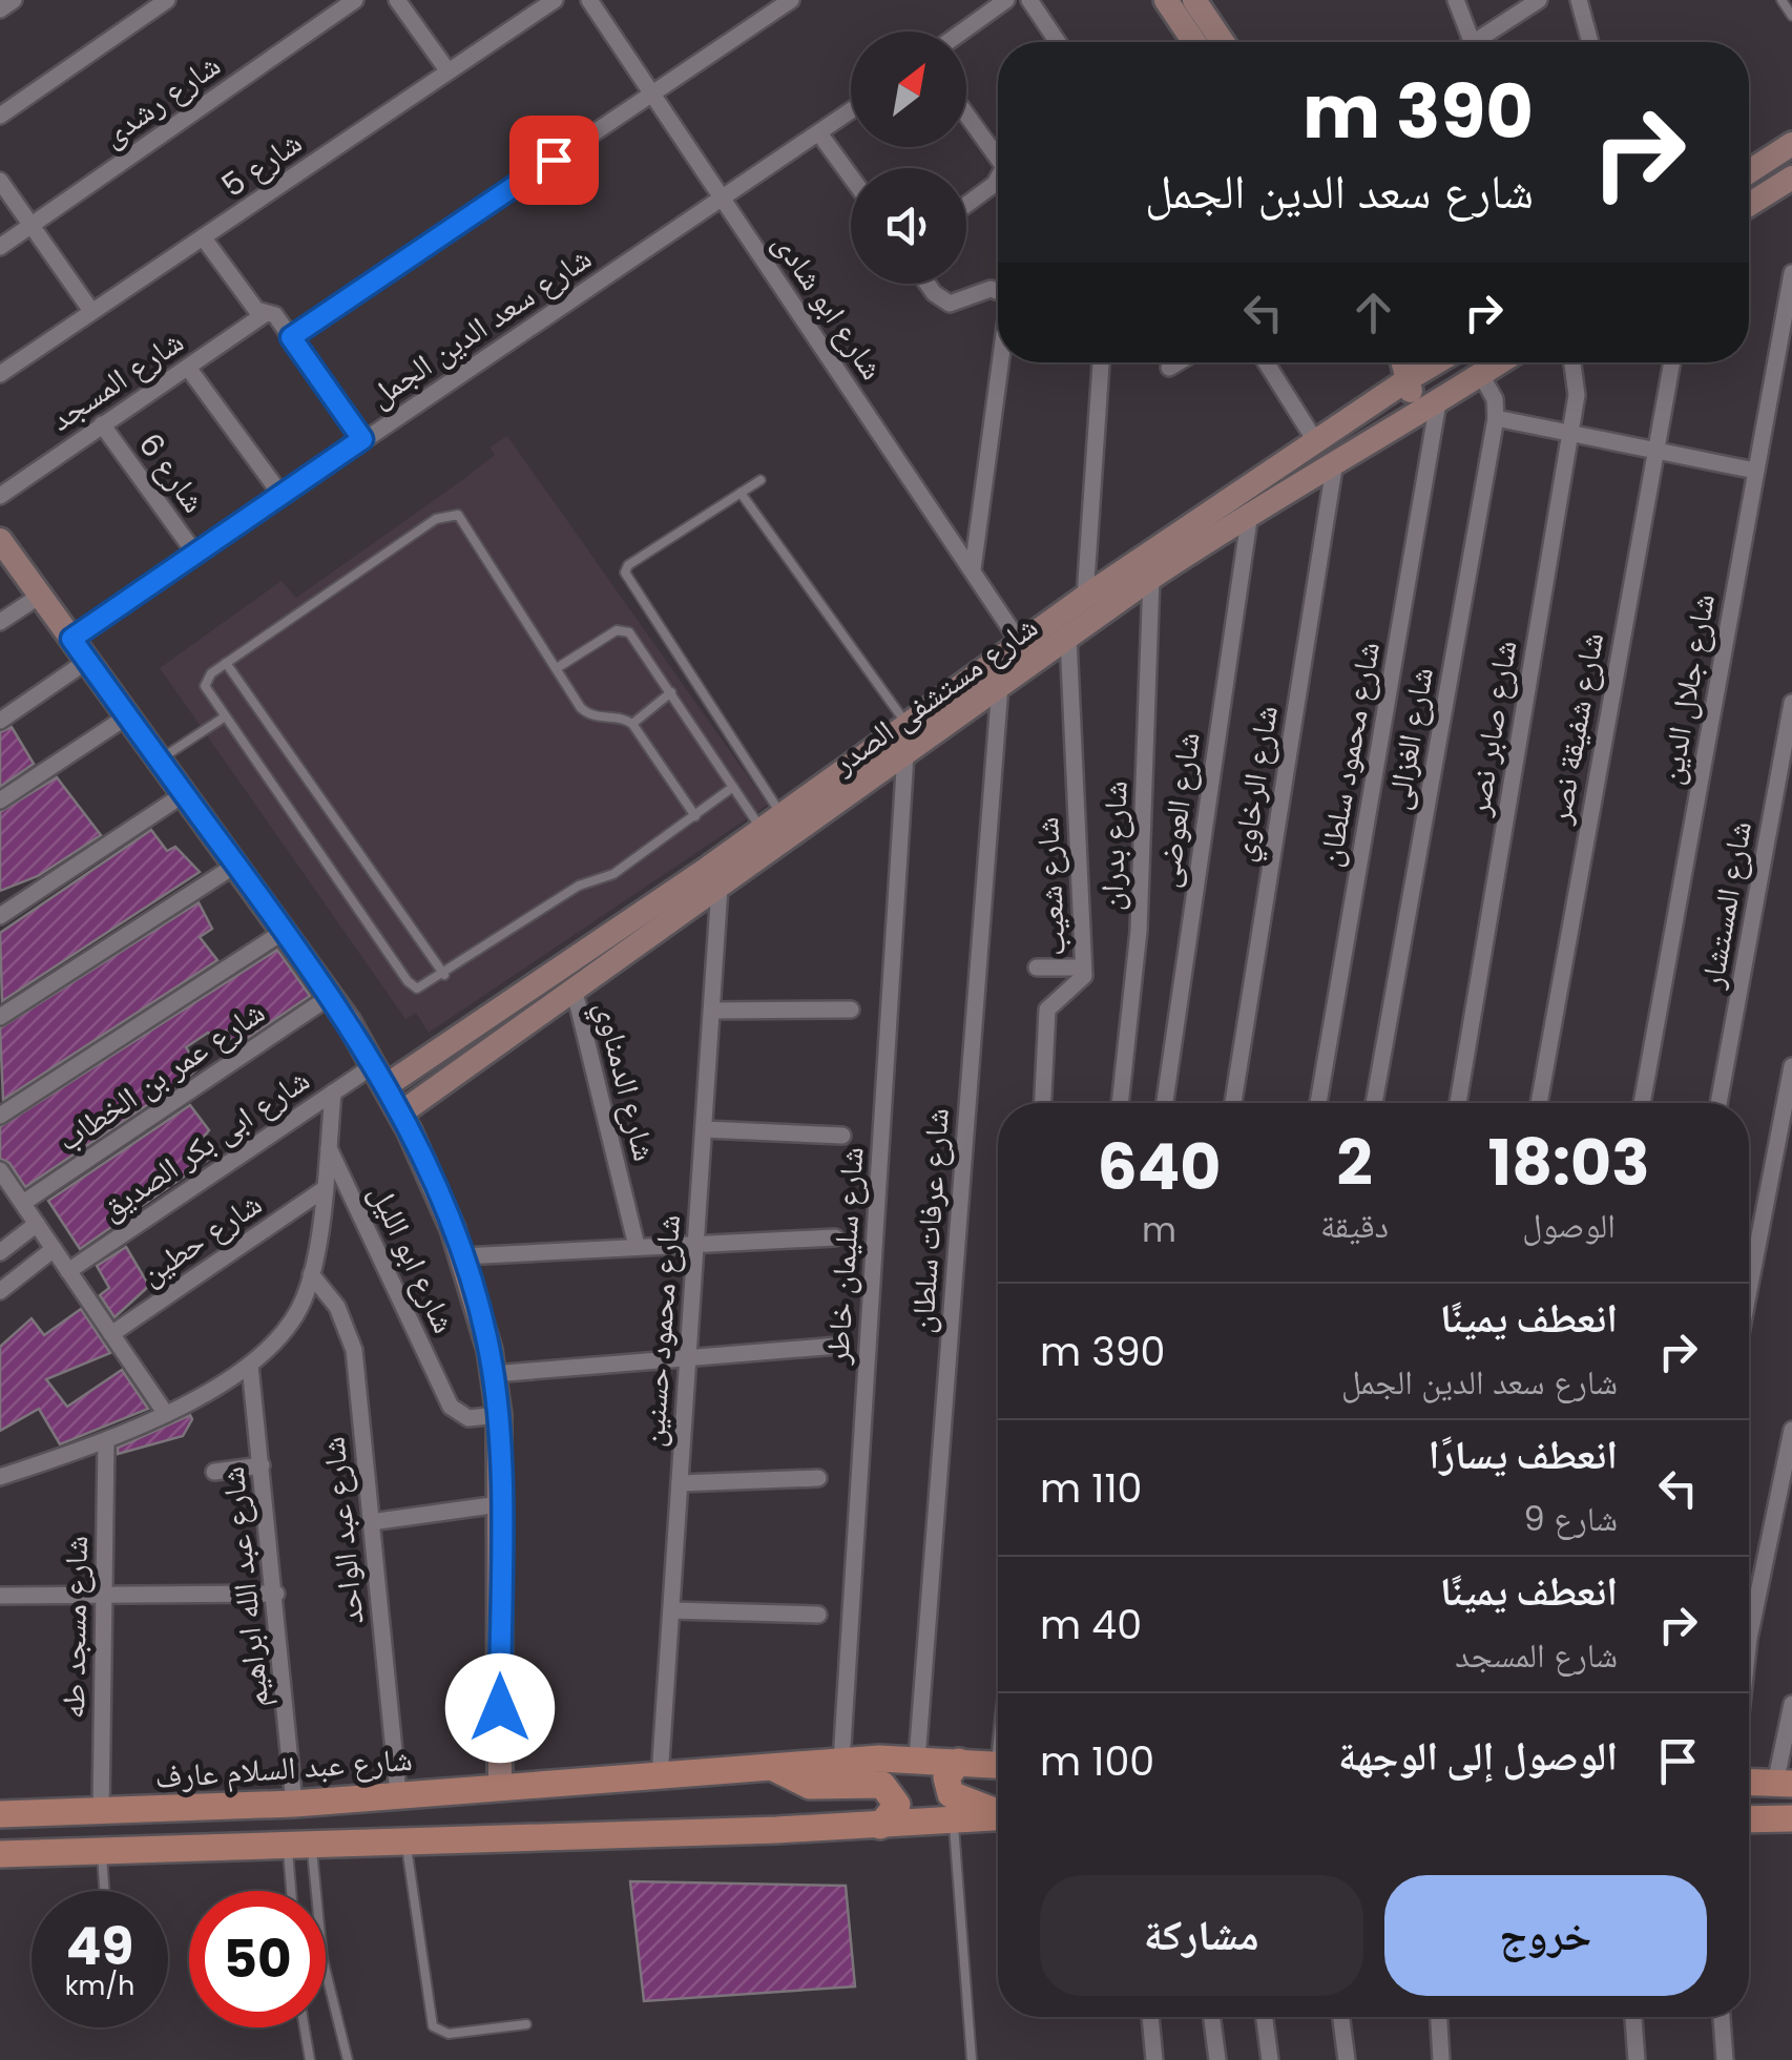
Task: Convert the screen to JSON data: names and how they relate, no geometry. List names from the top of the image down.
{
  "streets": {
    "main road": ["شارع مستشفى الصدر", "شارع عبد السلام عارف"],
    "street": [
      "شارع رشدى",
      "شارع 5",
      "شارع ابو شادى",
      "شارع سعد الدين الجمل",
      "شارع المسجد",
      "شارع 6",
      "شارع جلال الدين",
      "شارع صابر نصر",
      "شارع شفيقة نصر",
      "شارع الغزالى",
      "شارع محمود سلطان",
      "شارع الرخاوي",
      "شارع العوضى",
      "شارع بدران",
      "شارع شعيب",
      "شارع المستشار",
      "شارع عمر بن الخطاب",
      "شارع الدمناوي",
      "شارع ابى بكر الصديق",
      "شارع عرفات سلطان",
      "شارع حطين",
      "شارع سليمان خاطر",
      "شارع ابو الليل",
      "شارع محمود حسنين",
      "شارع عبد الواحد",
      "شارع عبد الله ابراهيم",
      "شارع مسجد طه"
    ]
  },
  "crossings": [
    ["شارع ابو شادى", "شارع سعد الدين الجمل"],
    ["شارع ابو شادى", "شارع مستشفى الصدر"],
    ["شارع سعد الدين الجمل", "شارع 6"],
    ["شارع المسجد", "شارع 6"],
    ["شارع مستشفى الصدر", "شارع الغزالى"],
    ["شارع مستشفى الصدر", "شارع محمود سلطان"],
    ["شارع مستشفى الصدر", "شارع الرخاوي"],
    ["شارع مستشفى الصدر", "شارع العوضى"],
    ["شارع مستشفى الصدر", "شارع بدران"],
    ["شارع مستشفى الصدر", "شارع شعيب"],
    ["شارع مستشفى الصدر", "شارع الدمناوي"],
    ["شارع مستشفى الصدر", "شارع ابى بكر الصديق"],
    ["شارع مستشفى الصدر", "شارع عرفات سلطان"],
    ["شارع مستشفى الصدر", "شارع سليمان خاطر"],
    ["شارع مستشفى الصدر", "شارع محمود حسنين"],
    ["شارع عرفات سلطان", "شارع عبد السلام عارف"],
    ["شارع سليمان خاطر", "شارع عبد السلام عارف"],
    ["شارع محمود حسنين", "شارع عبد السلام عارف"],
    ["شارع عبد الواحد", "شارع عبد السلام عارف"],
    ["شارع عبد الله ابراهيم", "شارع عبد السلام عارف"],
    ["شارع مسجد طه", "شارع عبد السلام عارف"]
  ],
  "north": "top right",
  "page": {
    "turn": ["390 m", "شارع سعد الدين الجمل"],
    "eta": [
      "18:03",
      "الوصول",
      "2",
      "دقيقة",
      "640",
      "m"
    ],
    "list": [
      {
        "name": "انعطف يمينًا",
        "note": "شارع سعد الدين الجمل",
        "value": "390 m"
      },
      {
        "name": "انعطف يسارًا",
        "note": "شارع 9",
        "value": "110 m"
      },
      {
        "name": "انعطف يمينًا",
        "note": "شارع المسجد",
        "value": "40 m"
      },
      {
        "name": "الوصول إلى الوجهة",
        "value": "100 m"
      }
    ],
    "buttons": ["خروج", "مشاركة"],
    "speed": "49 km/h",
    "limit": "50"
  }
}
